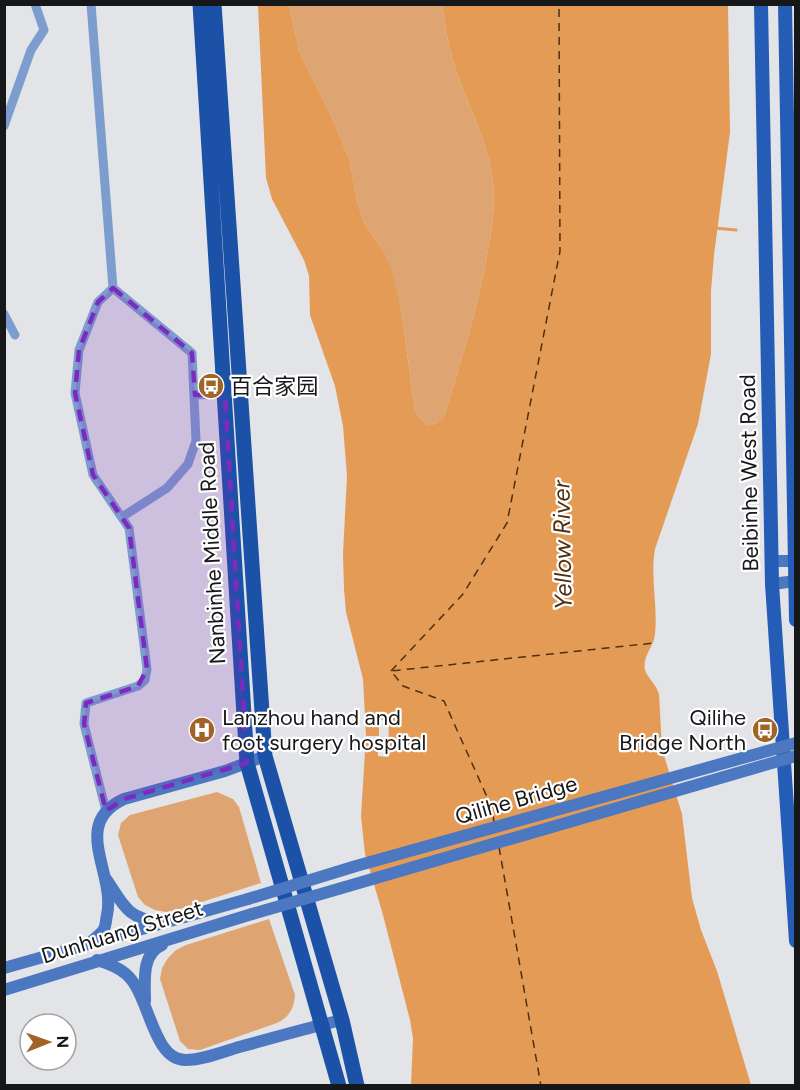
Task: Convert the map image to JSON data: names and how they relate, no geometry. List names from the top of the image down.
{
  "streets": {
    "highway": ["Nanbinhe Middle Road"],
    "main road": ["Beibinhe West Road", "Qilihe Bridge", "Dunhuang Street"]
  },
  "crossings": [
    ["Qilihe Bridge", "Dunhuang Street"]
  ],
  "water": ["Yellow River"],
  "places": {
    "bus stop": ["百合家园", "Qilihe Bridge North"],
    "hospital": ["Lanzhou hand and foot surgery hospital"]
  },
  "north": "right"
}
